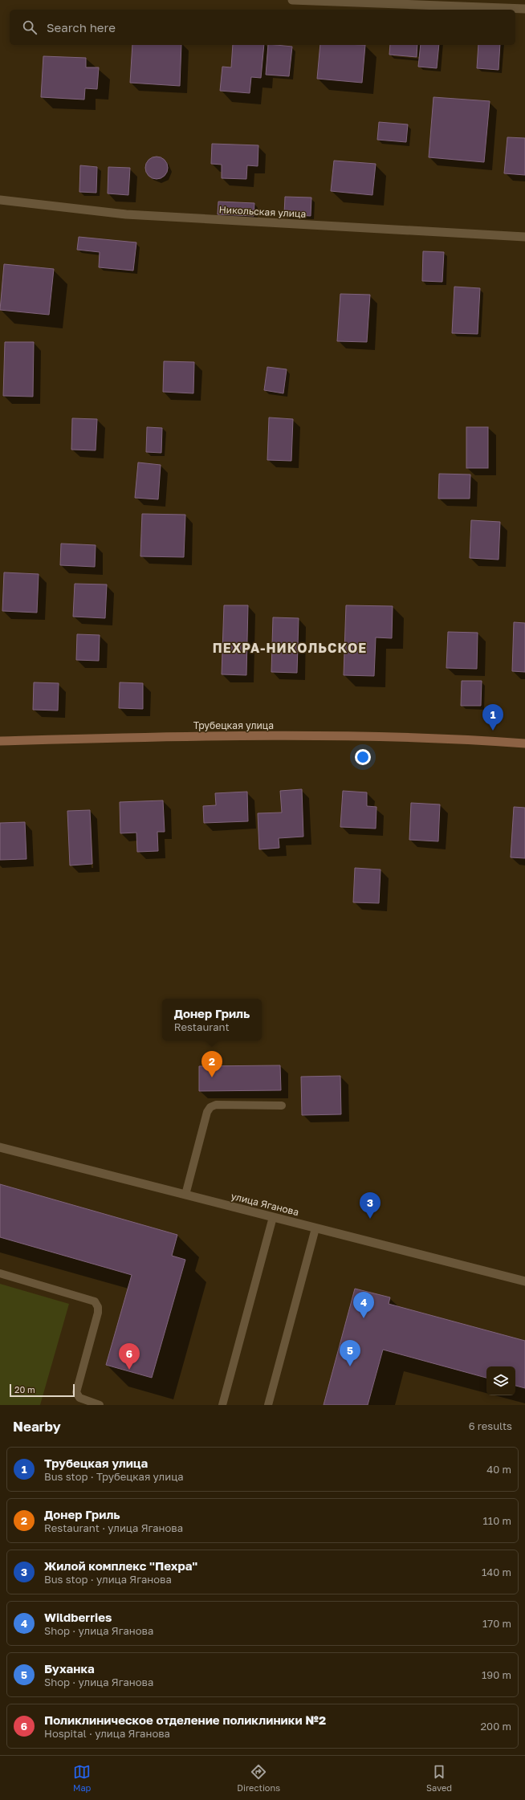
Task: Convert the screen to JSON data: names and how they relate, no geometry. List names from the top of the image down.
{
  "streets": {
    "main road": ["Трубецкая улица"],
    "street": ["Никольская улица", "улица Яганова"]
  },
  "districts": ["ПЕХРА-НИКОЛЬСКОЕ"],
  "scale_bar": "20 m",
  "page": {
    "search": "Search here",
    "pins": [
      "1",
      "2",
      "3",
      "4",
      "5",
      "6"
    ],
    "popup": ["Донер Гриль", "Restaurant"],
    "scale": "20 m",
    "heading": ["Nearby", "6 results"],
    "list": [
      {
        "mark": "1",
        "name": "Трубецкая улица",
        "note": "Bus stop · Трубецкая улица",
        "value": "40 m"
      },
      {
        "mark": "2",
        "name": "Донер Гриль",
        "note": "Restaurant · улица Яганова",
        "value": "110 m"
      },
      {
        "mark": "3",
        "name": "Жилой комплекс \"Пехра\"",
        "note": "Bus stop · улица Яганова",
        "value": "140 m"
      },
      {
        "mark": "4",
        "name": "Wildberries",
        "note": "Shop · улица Яганова",
        "value": "170 m"
      },
      {
        "mark": "5",
        "name": "Буханка",
        "note": "Shop · улица Яганова",
        "value": "190 m"
      },
      {
        "mark": "6",
        "name": "Поликлиническое отделение поликлиники №2",
        "note": "Hospital · улица Яганова",
        "value": "200 m"
      }
    ],
    "nav": ["Map", "Directions", "Saved"]
  }
}
